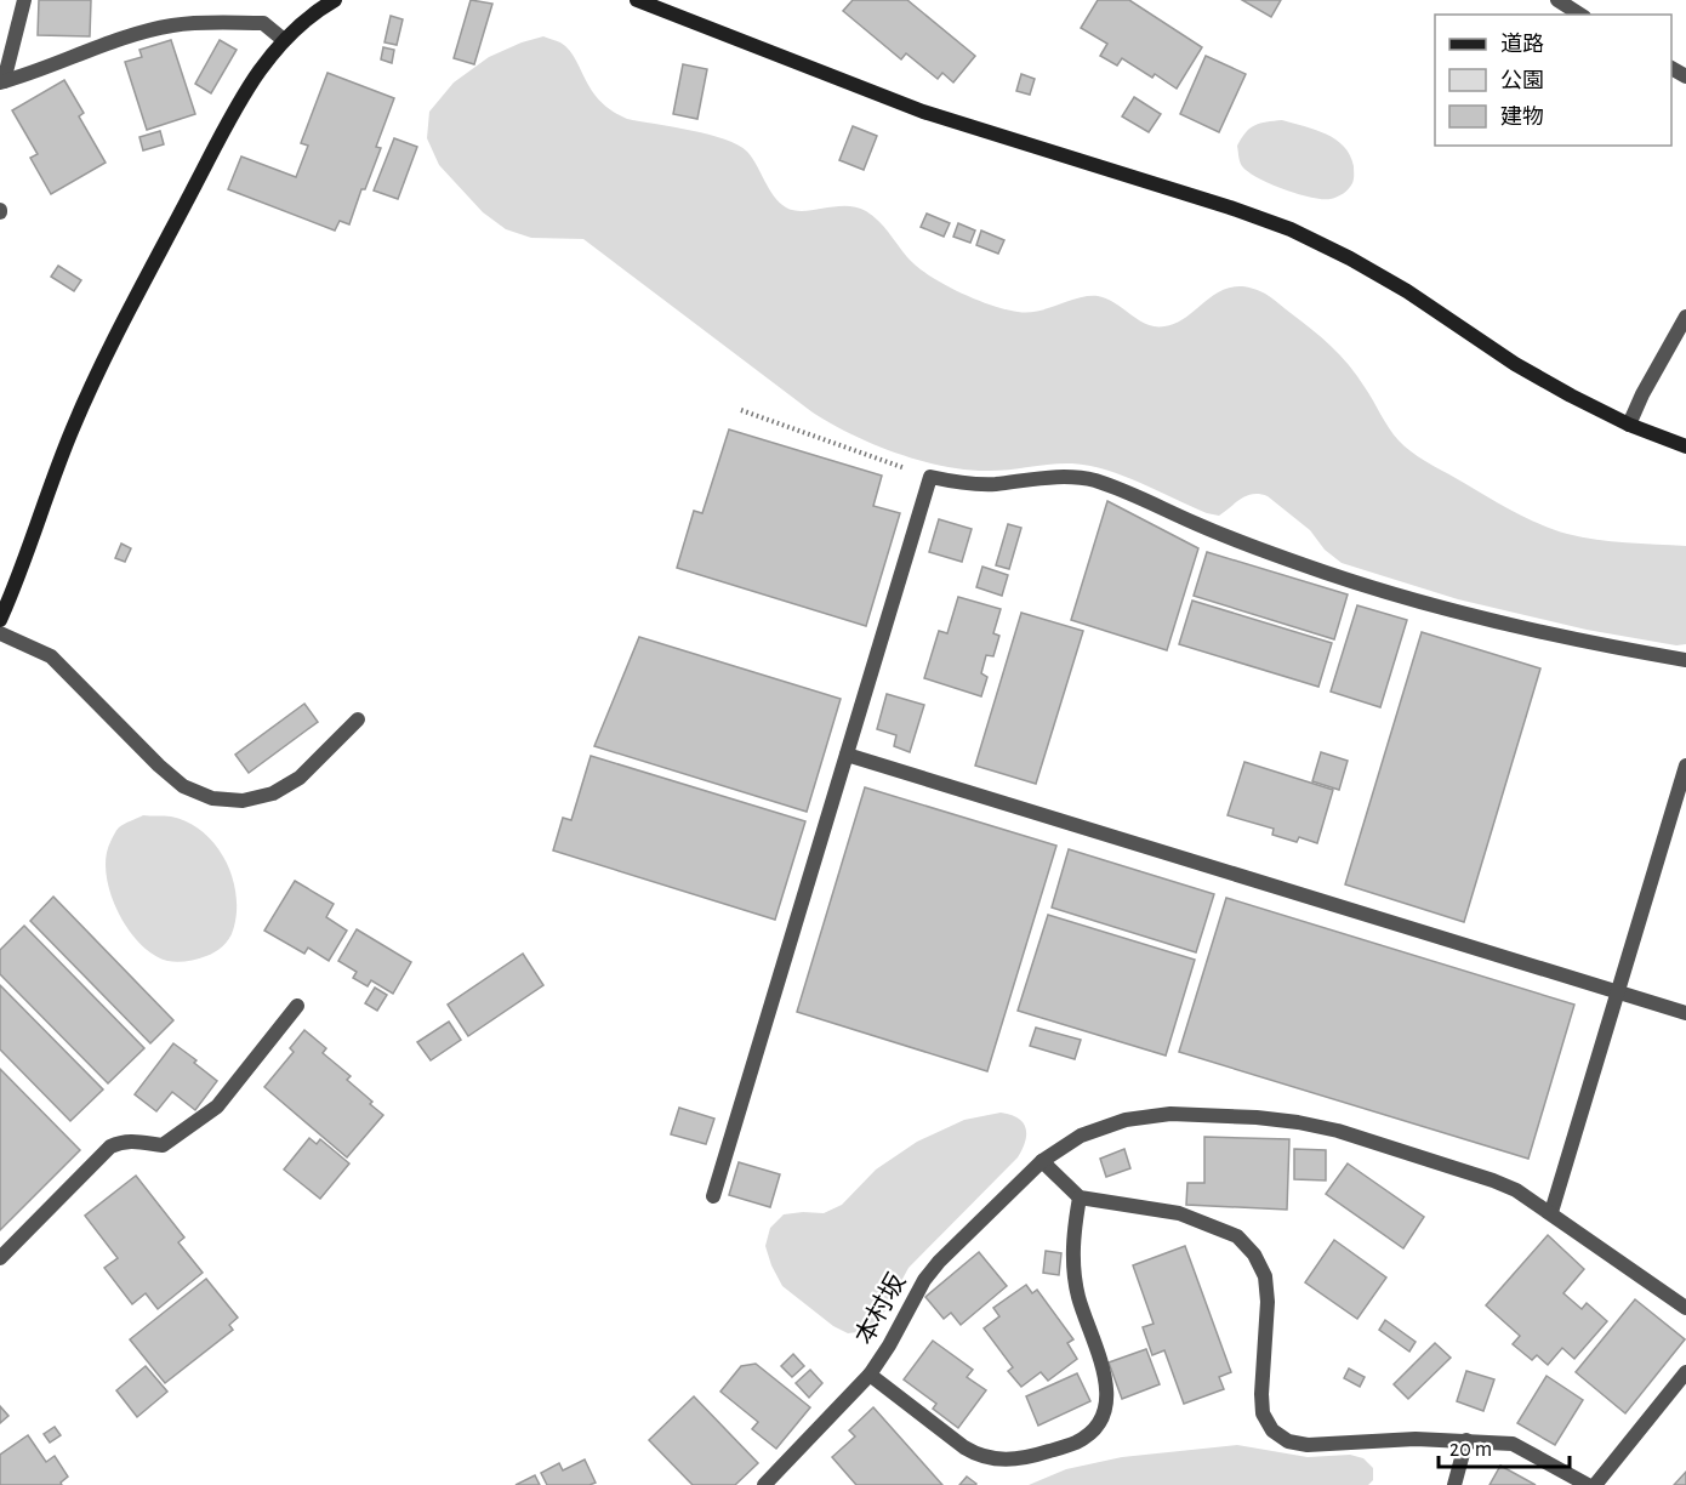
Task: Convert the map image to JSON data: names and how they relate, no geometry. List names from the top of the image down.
{
  "streets": {
    "street": ["本村坂"]
  },
  "legend": ["道路", "公園", "建物"],
  "scale_bar": "20 m"
}
